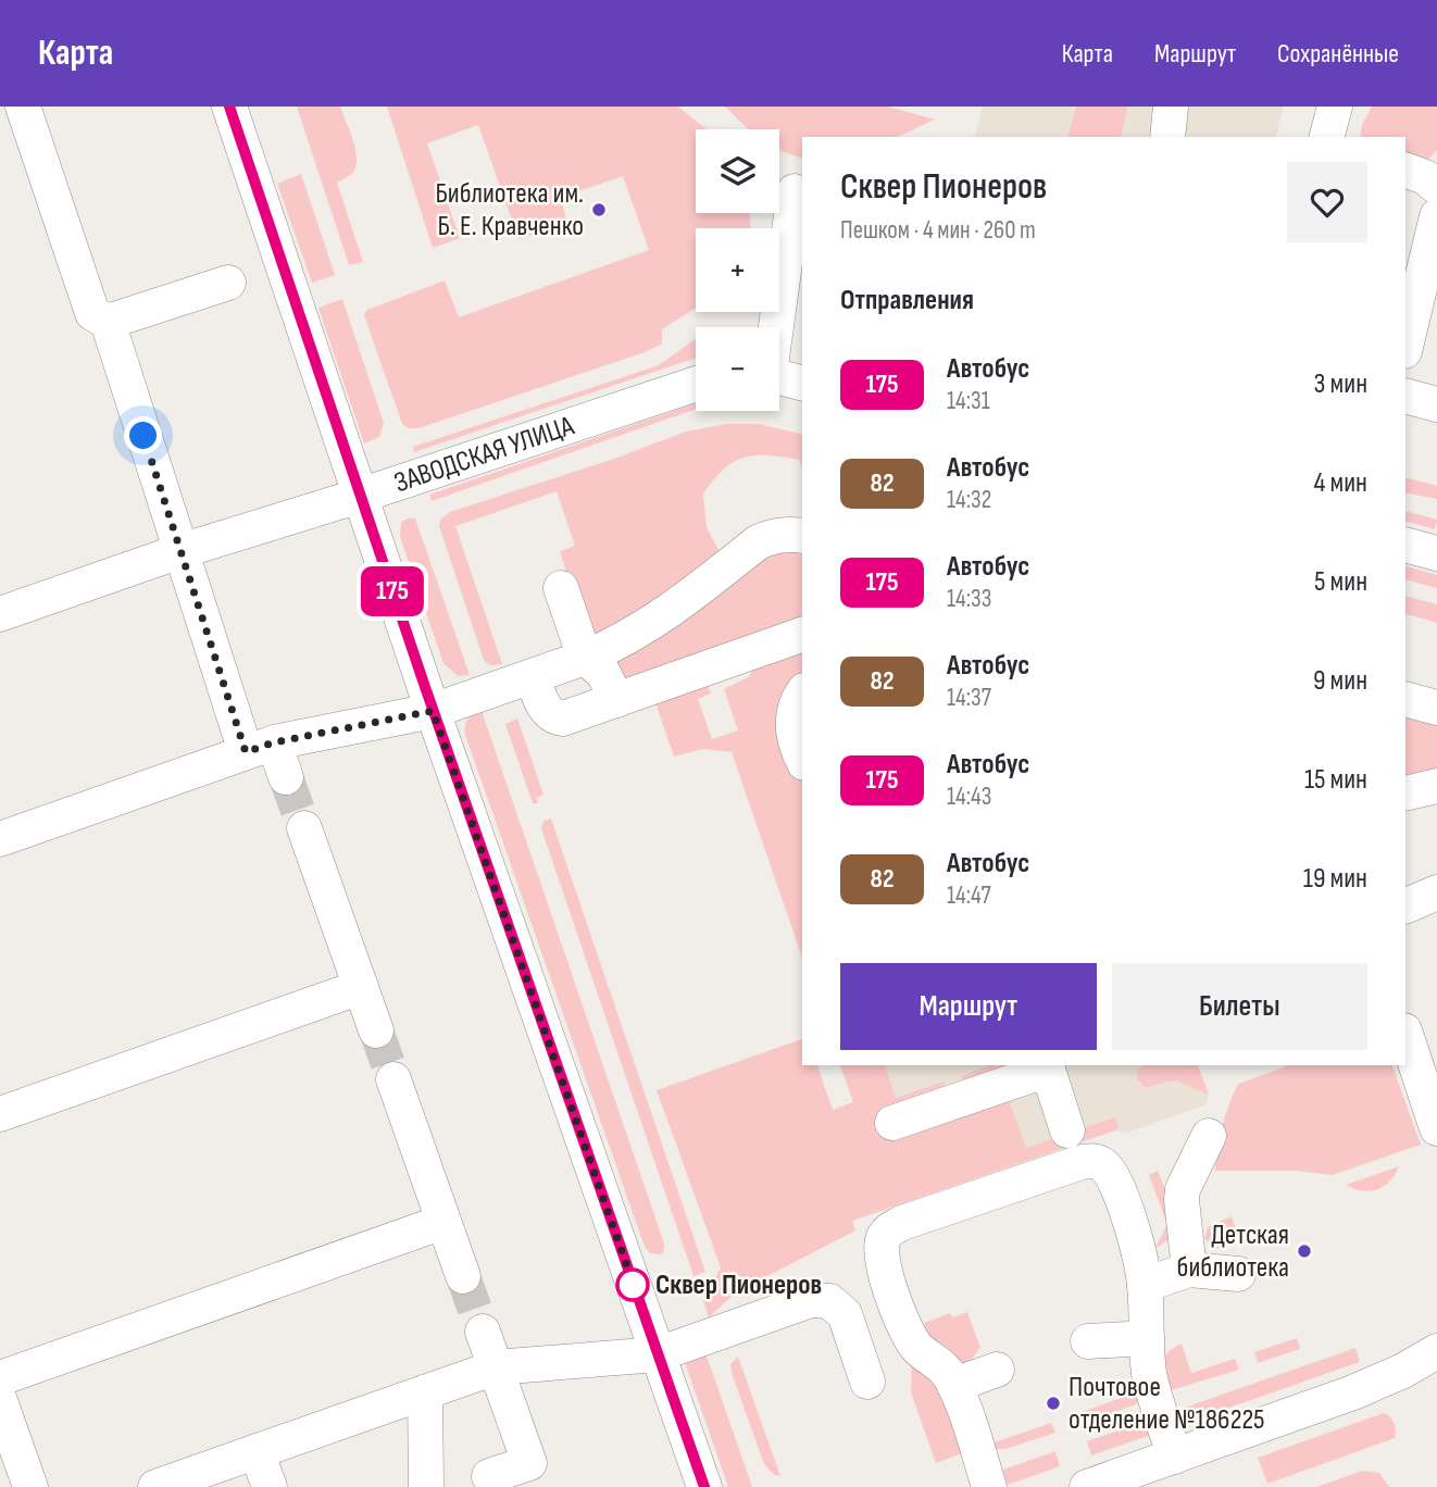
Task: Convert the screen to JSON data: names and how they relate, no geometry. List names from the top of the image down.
{
  "streets": {
    "street": ["ЗАВОДСКАЯ УЛИЦА"]
  },
  "places": [
    "Библиотека им. Б. Е. Кравченко",
    "Детская библиотека",
    "Сквер Пионеров",
    "Почтовое отделение №186225"
  ],
  "lines": ["bus line 175"],
  "page": {
    "header": "Карта",
    "nav": ["Карта", "Маршрут", "Сохранённые"],
    "on_map": "175",
    "map_buttons": ["+", "−"],
    "heading": [
      ["Сквер Пионеров", "Пешком · 4 мин · 260 m"],
      "Отправления"
    ],
    "list": [
      {
        "mark": "175",
        "name": "Автобус",
        "note": "14:31",
        "value": "3 мин"
      },
      {
        "mark": "82",
        "name": "Автобус",
        "note": "14:32",
        "value": "4 мин"
      },
      {
        "mark": "175",
        "name": "Автобус",
        "note": "14:33",
        "value": "5 мин"
      },
      {
        "mark": "82",
        "name": "Автобус",
        "note": "14:37",
        "value": "9 мин"
      },
      {
        "mark": "175",
        "name": "Автобус",
        "note": "14:43",
        "value": "15 мин"
      },
      {
        "mark": "82",
        "name": "Автобус",
        "note": "14:47",
        "value": "19 мин"
      }
    ],
    "buttons": ["Маршрут", "Билеты"]
  }
}
